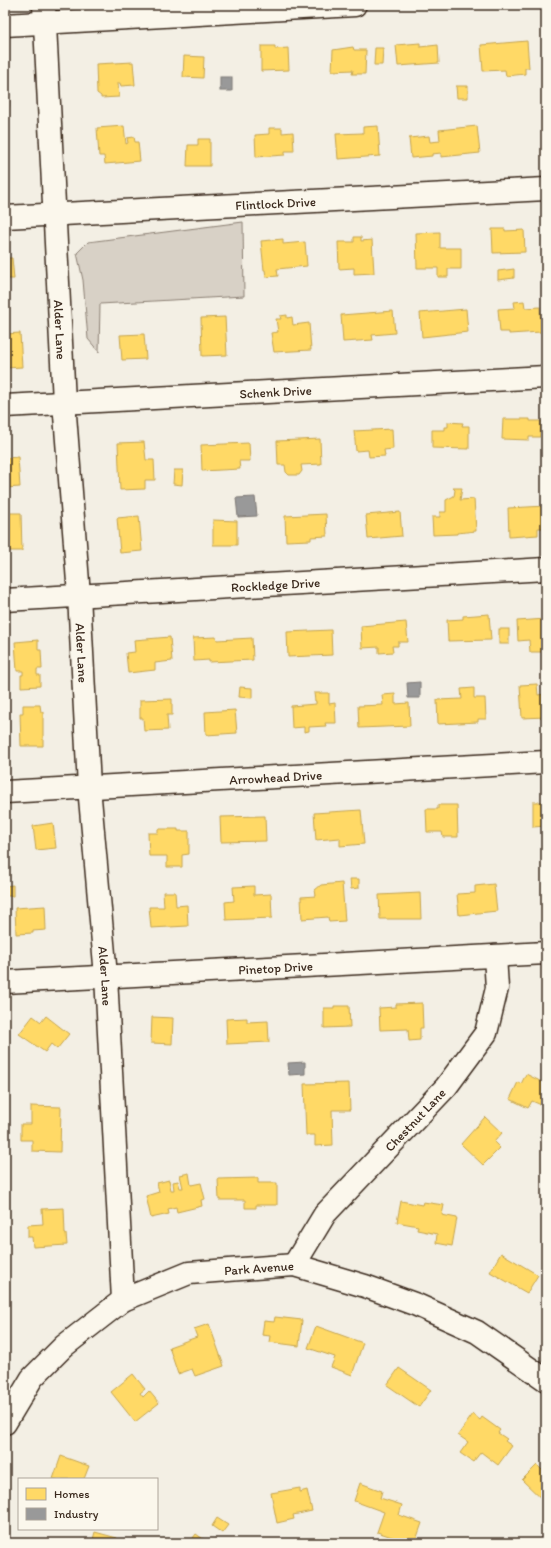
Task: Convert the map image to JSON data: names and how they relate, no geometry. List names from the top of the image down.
{
  "streets": {
    "street": [
      "Flintlock Drive",
      "Alder Lane",
      "Schenk Drive",
      "Rockledge Drive",
      "Arrowhead Drive",
      "Pinetop Drive",
      "Chestnut Lane",
      "Park Avenue"
    ]
  },
  "crossings": [
    ["Flintlock Drive", "Alder Lane"],
    ["Alder Lane", "Schenk Drive"],
    ["Alder Lane", "Rockledge Drive"],
    ["Alder Lane", "Arrowhead Drive"],
    ["Alder Lane", "Pinetop Drive"],
    ["Alder Lane", "Park Avenue"],
    ["Pinetop Drive", "Chestnut Lane"],
    ["Chestnut Lane", "Park Avenue"]
  ],
  "legend": ["Homes", "Industry"]
}
